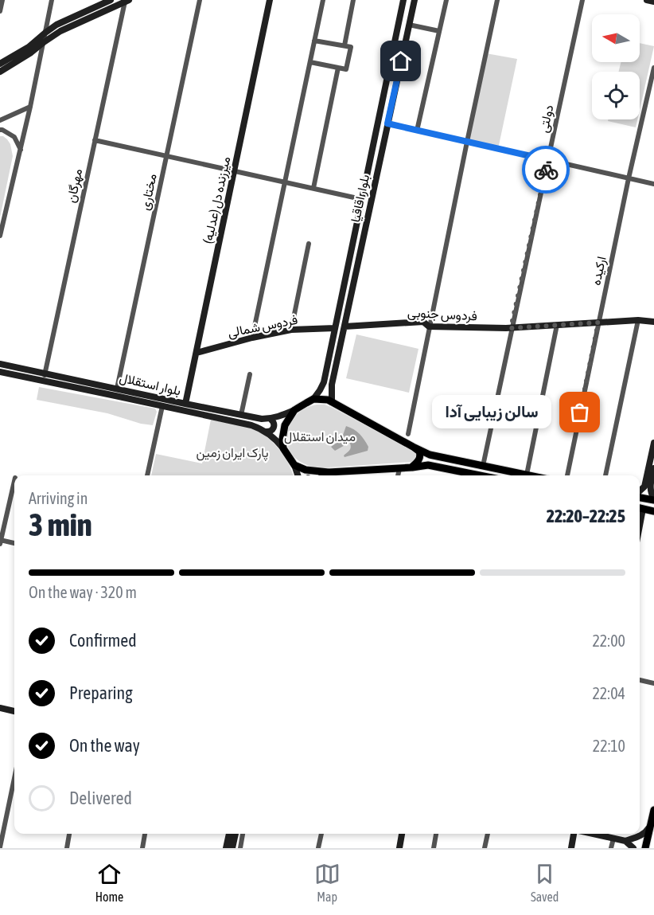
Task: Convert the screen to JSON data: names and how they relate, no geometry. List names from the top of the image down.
{
  "streets": {
    "main road": [
      "بلوار اقاقیا",
      "میرزنده دل (عدلیه)",
      "فردوس جنوبی",
      "فردوس شمالی",
      "بلوار استقلال"
    ],
    "street": [
      "دولتی",
      "مهرگان",
      "مختاری",
      "ارکیده"
    ]
  },
  "crossings": [
    ["دولتی", "فردوس جنوبی"],
    ["مهرگان", "بلوار استقلال"],
    ["مختاری", "بلوار استقلال"],
    ["بلوار اقاقیا", "فردوس جنوبی"],
    ["بلوار اقاقیا", "فردوس شمالی"],
    ["میرزنده دل (عدلیه)", "فردوس شمالی"],
    ["میرزنده دل (عدلیه)", "بلوار استقلال"],
    ["ارکیده", "فردوس جنوبی"]
  ],
  "parks": ["میدان استقلال", "پارک ایران زمین"],
  "places": ["سالن زیبایی آدا"],
  "north": "left",
  "page": {
    "bubble": "سالن زیبایی آدا",
    "heading": ["3 min", "Arriving in", "22:20–22:25"],
    "bar": "On the way · 320 m",
    "list": [
      ["Confirmed", "22:00"],
      ["Preparing", "22:04"],
      ["On the way", "22:10"],
      "Delivered"
    ],
    "tabs": ["Home", "Map", "Saved"]
  }
}
